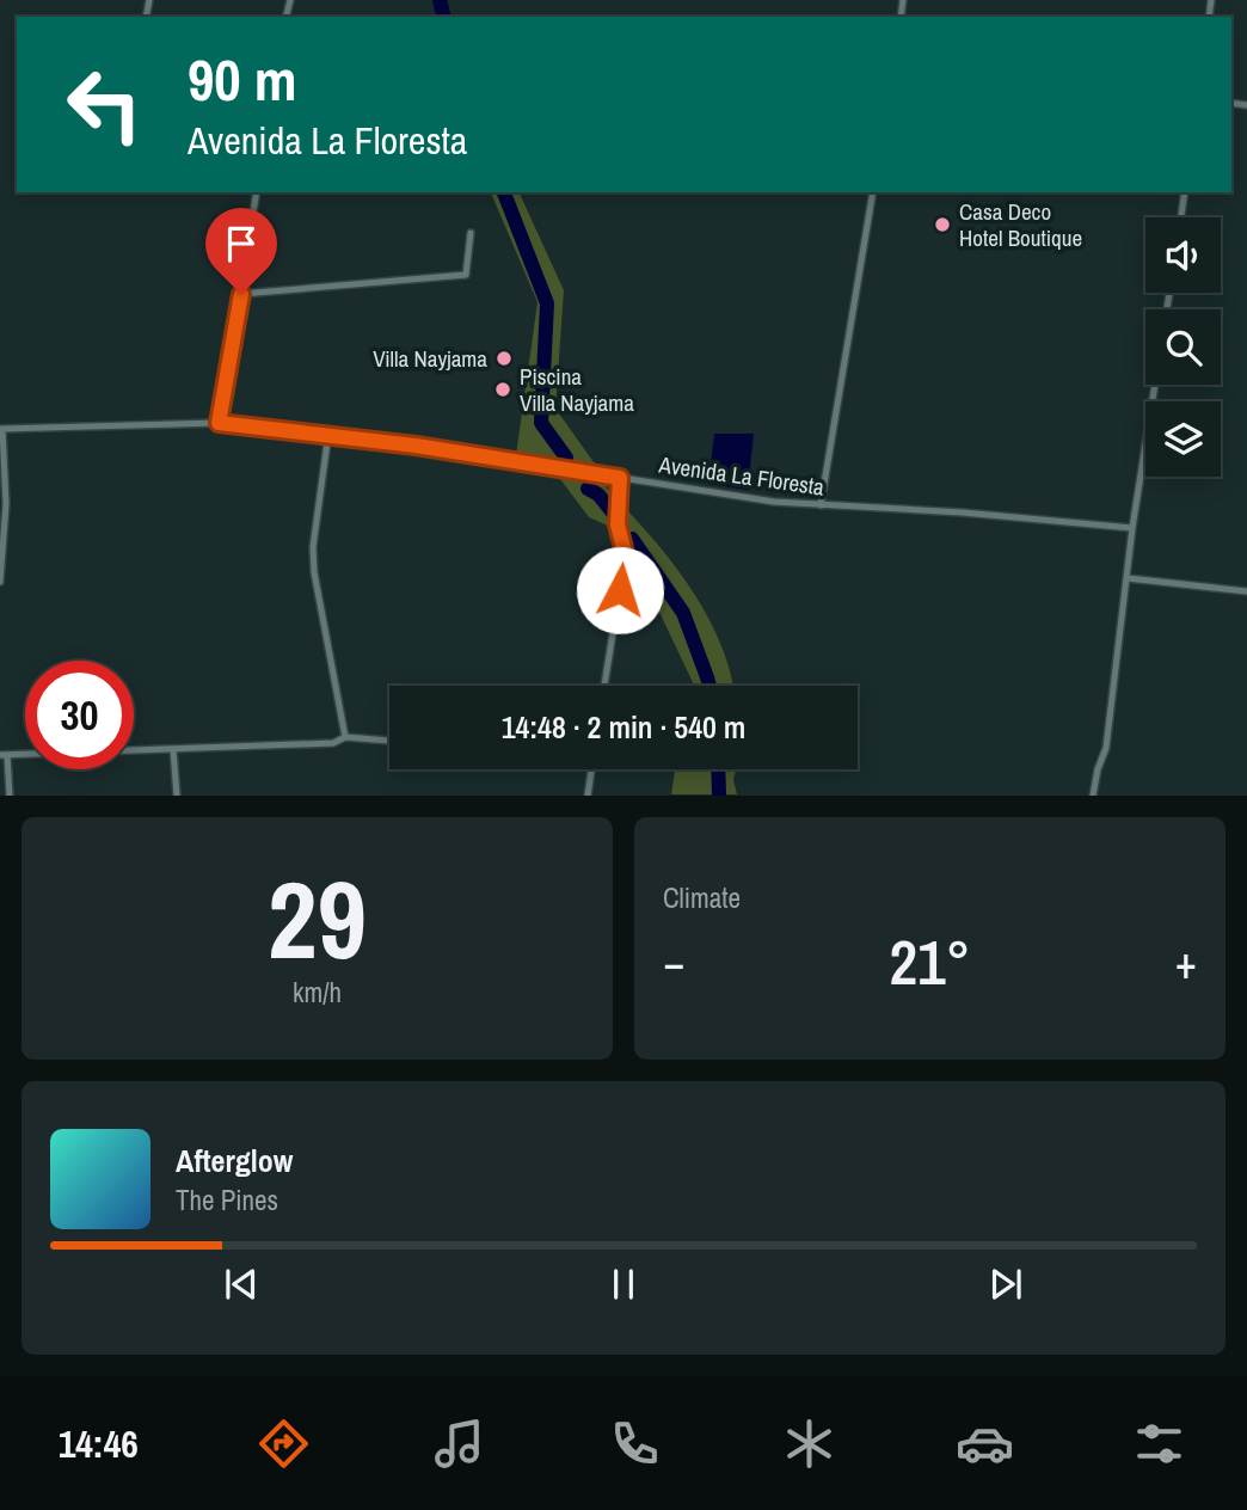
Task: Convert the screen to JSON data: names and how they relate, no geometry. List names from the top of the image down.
{
  "streets": {
    "street": ["Avenida La Floresta"]
  },
  "places": ["Casa Deco Hotel Boutique", "Villa Nayjama", "Piscina Villa Nayjama"],
  "page": {
    "turn": ["90 m", "Avenida La Floresta"],
    "limit": "30",
    "trip": "14:48 · 2 min · 540 m",
    "tile": [
      ["29", "km/h"],
      "Climate"
    ],
    "heat": ["−", "21°", "+"],
    "song": ["Afterglow", "The Pines"],
    "tabs": "14:46"
  }
}
